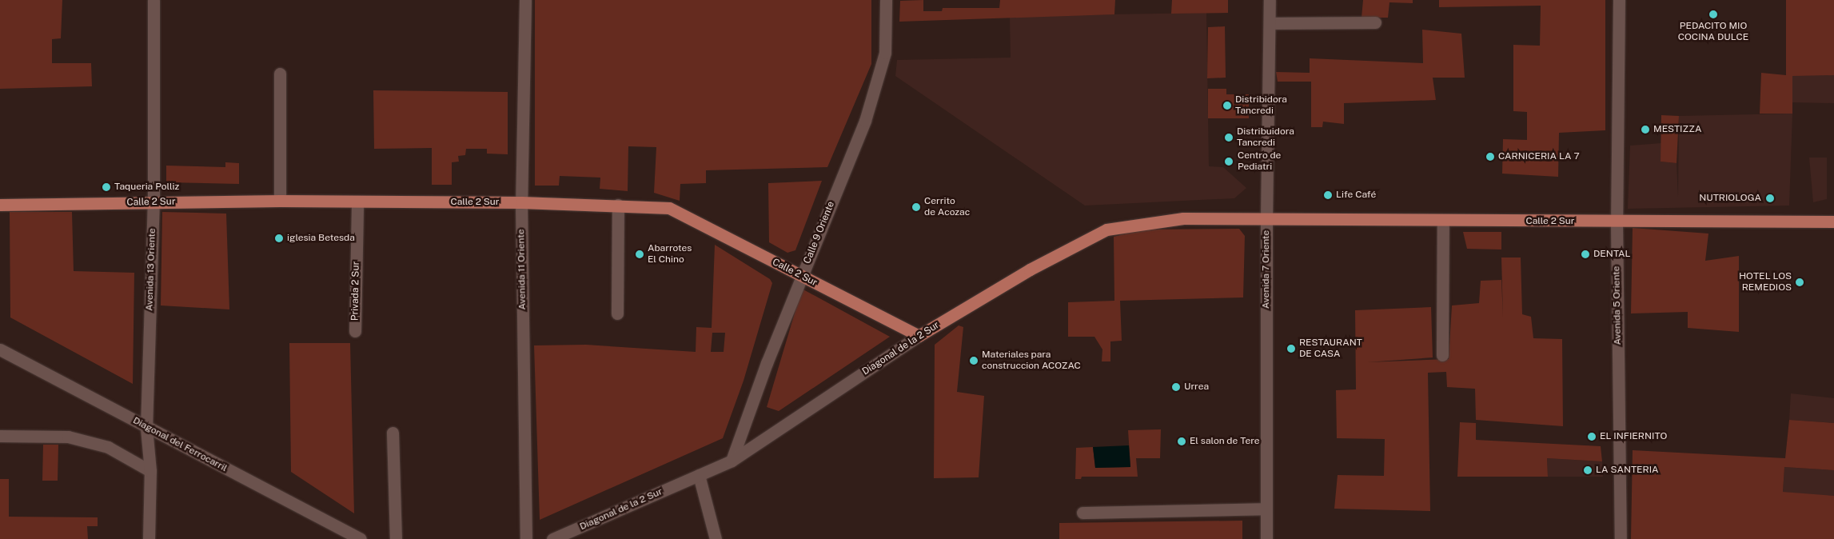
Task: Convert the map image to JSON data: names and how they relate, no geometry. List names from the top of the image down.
{
  "streets": {
    "main road": ["Calle 2 Sur", "Diagonal de la 2 Sur"],
    "street": [
      "Calle 9 Oriente",
      "Avenida 13 Oriente",
      "Avenida 11 Oriente",
      "Avenida 7 Oriente",
      "Privada 2 Sur",
      "Avenida 5 Oriente",
      "Diagonal del Ferrocarril"
    ]
  },
  "crossings": [
    ["Calle 2 Sur", "Calle 9 Oriente"],
    ["Calle 2 Sur", "Avenida 13 Oriente"],
    ["Calle 2 Sur", "Avenida 11 Oriente"],
    ["Calle 2 Sur", "Avenida 7 Oriente"],
    ["Calle 2 Sur", "Privada 2 Sur"],
    ["Calle 2 Sur", "Avenida 5 Oriente"],
    ["Calle 2 Sur", "Diagonal de la 2 Sur"],
    ["Calle 9 Oriente", "Diagonal de la 2 Sur"],
    ["Avenida 13 Oriente", "Diagonal del Ferrocarril"],
    ["Avenida 7 Oriente", "Diagonal de la 2 Sur"]
  ],
  "places": [
    "PEDACITO MIO COCINA DULCE",
    "Distribidora Tancredi",
    "MESTIZZA",
    "Distribuidora Tancredi",
    "CARNICERIA LA 7",
    "Centro de Pediatri",
    "Taqueria Polliz",
    "Life Café",
    "NUTRIOLOGA",
    "Cerrito de Acozac",
    "iglesia Betesda",
    "Abarrotes El Chino",
    "DENTAL",
    "HOTEL LOS REMEDIOS",
    "RESTAURANT DE CASA",
    "Materiales para construccion ACOZAC",
    "Urrea",
    "EL INFIERNITO",
    "El salon de Tere",
    "LA SANTERIA"
  ]
}
